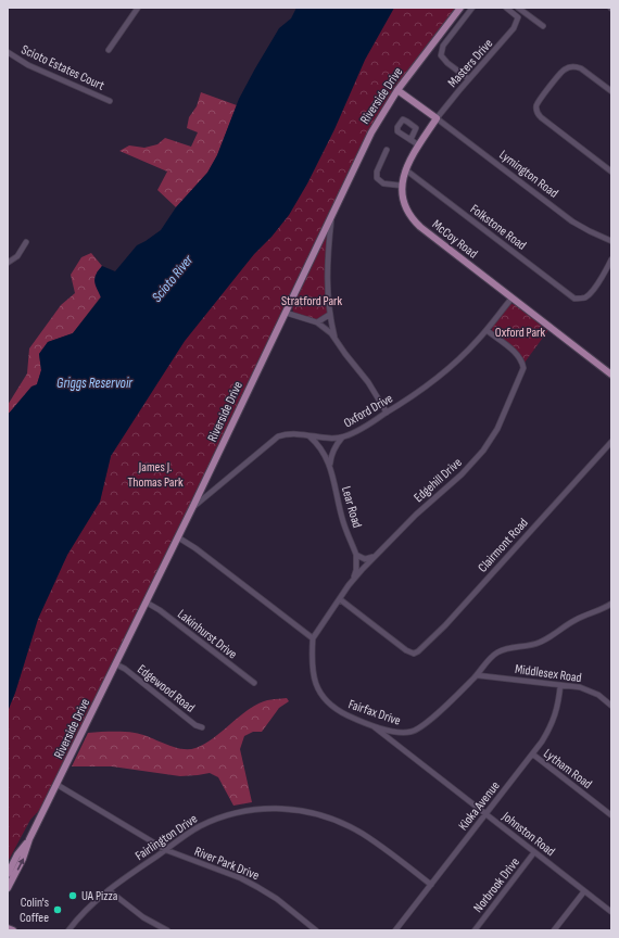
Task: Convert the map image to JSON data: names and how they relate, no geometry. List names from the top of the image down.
{
  "streets": {
    "main road": ["Riverside Drive", "McCoy Road"],
    "street": [
      "Masters Drive",
      "Scioto Estates Court",
      "Lymington Road",
      "Folkstone Road",
      "Oxford Drive",
      "Edgehill Drive",
      "Lear Road",
      "Clairmont Road",
      "Lakinhurst Drive",
      "Middlesex Road",
      "Edgewood Road",
      "Fairfax Drive",
      "Lytham Road",
      "Kioka Avenue",
      "Johnston Road",
      "Fairlington Drive",
      "River Park Drive",
      "Norbrook Drive"
    ]
  },
  "crossings": [
    ["Masters Drive", "Lymington Road"],
    ["Masters Drive", "McCoy Road"],
    ["Riverside Drive", "Oxford Drive"],
    ["Riverside Drive", "Lakinhurst Drive"],
    ["Riverside Drive", "Edgewood Road"],
    ["Riverside Drive", "River Park Drive"],
    ["Lymington Road", "McCoy Road"],
    ["Folkstone Road", "McCoy Road"],
    ["McCoy Road", "Oxford Drive"],
    ["Oxford Drive", "Edgehill Drive"],
    ["Oxford Drive", "Lear Road"],
    ["Edgehill Drive", "Lear Road"],
    ["Edgehill Drive", "Clairmont Road"],
    ["Edgehill Drive", "Fairfax Drive"],
    ["Middlesex Road", "Fairfax Drive"],
    ["Middlesex Road", "Kioka Avenue"],
    ["Fairfax Drive", "Johnston Road"],
    ["Lytham Road", "Kioka Avenue"],
    ["Kioka Avenue", "Johnston Road"],
    ["Kioka Avenue", "Fairlington Drive"],
    ["Johnston Road", "Norbrook Drive"],
    ["Fairlington Drive", "River Park Drive"]
  ],
  "water": ["Scioto River", "Griggs Reservoir"],
  "parks": ["Stratford Park", "Oxford Park", "James J. Thomas Park"],
  "places": ["UA Pizza", "Colin's Coffee"]
}
